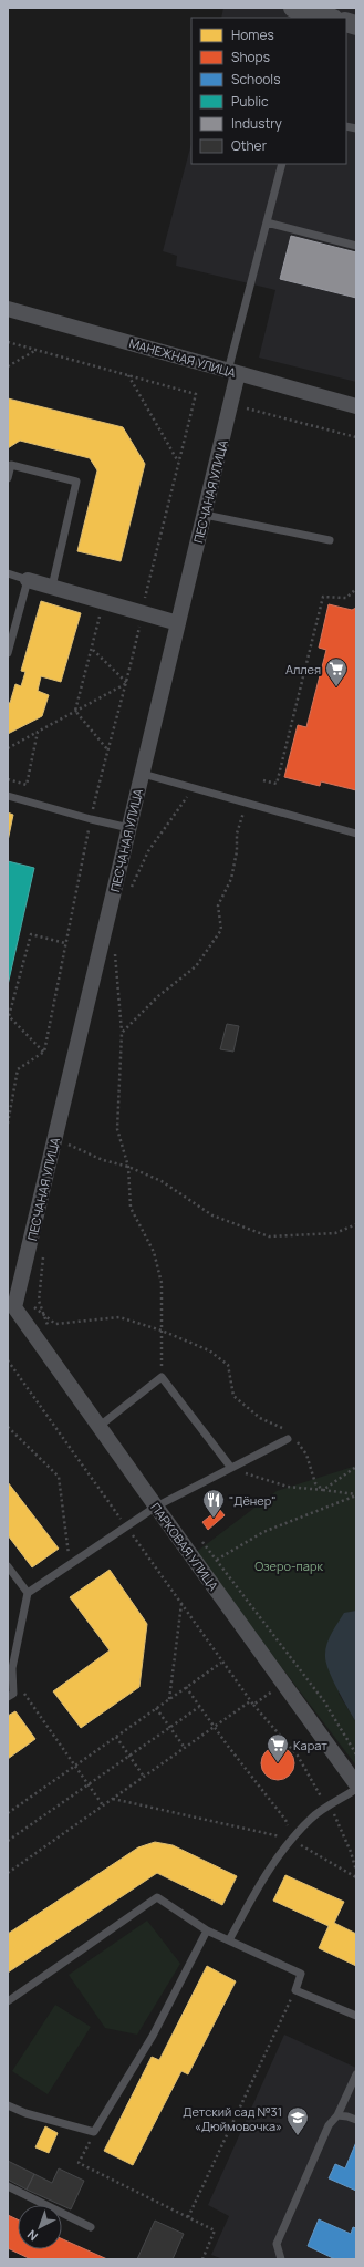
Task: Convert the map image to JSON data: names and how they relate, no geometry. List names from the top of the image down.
{
  "streets": {
    "street": ["МАНЕЖНАЯ УЛИЦА", "ПЕСЧАНАЯ УЛИЦА", "ПАРКОВАЯ УЛИЦА"]
  },
  "crossings": [
    ["МАНЕЖНАЯ УЛИЦА", "ПЕСЧАНАЯ УЛИЦА"],
    ["ПЕСЧАНАЯ УЛИЦА", "ПАРКОВАЯ УЛИЦА"]
  ],
  "parks": ["Озеро-парк"],
  "places": {
    "supermarket": ["Аллея", "Карат"],
    "restaurant": ["\"Дёнер\""],
    "school or university": ["Детский сад №31 «Дюймовочка»"]
  },
  "legend": [
    "Homes",
    "Shops",
    "Schools",
    "Public",
    "Industry",
    "Other"
  ],
  "north": "bottom left"
}
